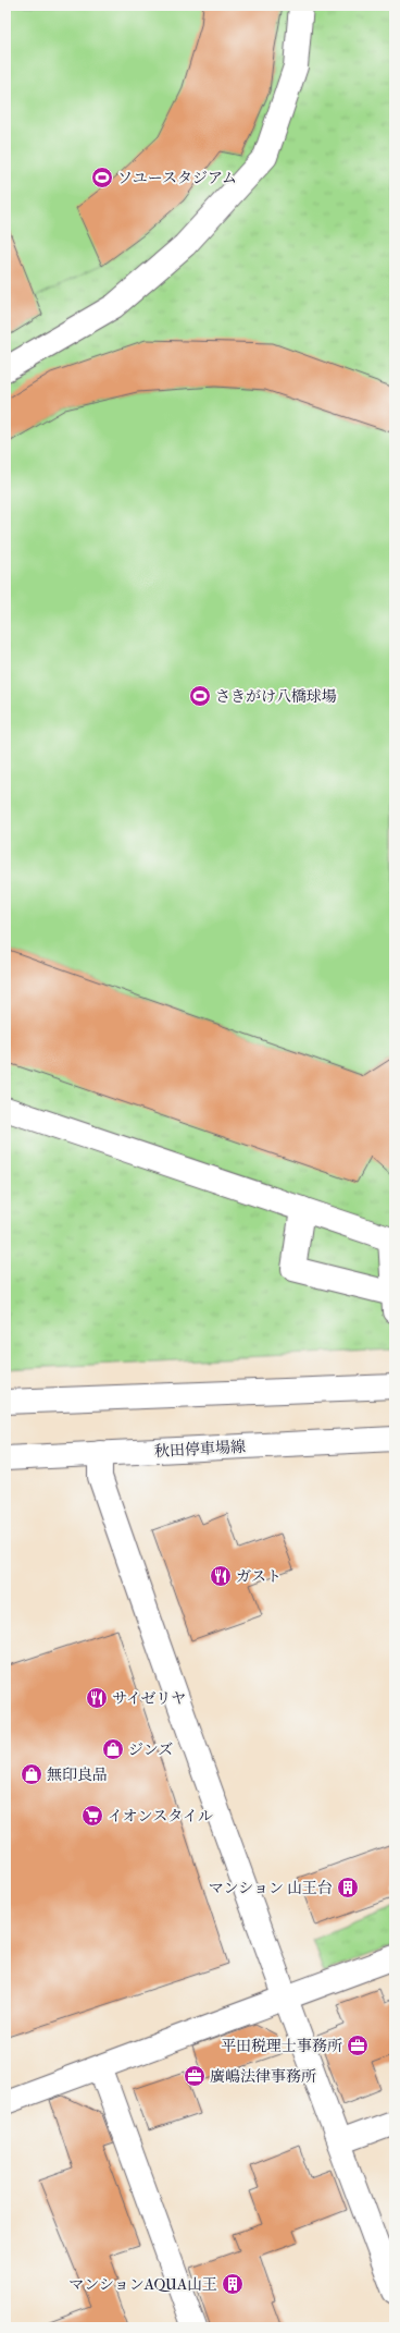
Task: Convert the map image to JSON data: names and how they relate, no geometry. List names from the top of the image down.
{
  "streets": {
    "street": ["秋田停車場線"]
  },
  "places": {
    "sports": ["ソユースタジアム", "さきがけ八橋球場"],
    "restaurant": ["ガスト", "サイゼリヤ"],
    "shop": ["ジンズ", "無印良品"],
    "supermarket": ["イオンスタイル"],
    "building": ["マンション 山王台", "マンションAQUA山王"],
    "office": ["平田税理士事務所", "廣嶋法律事務所"]
  }
}
